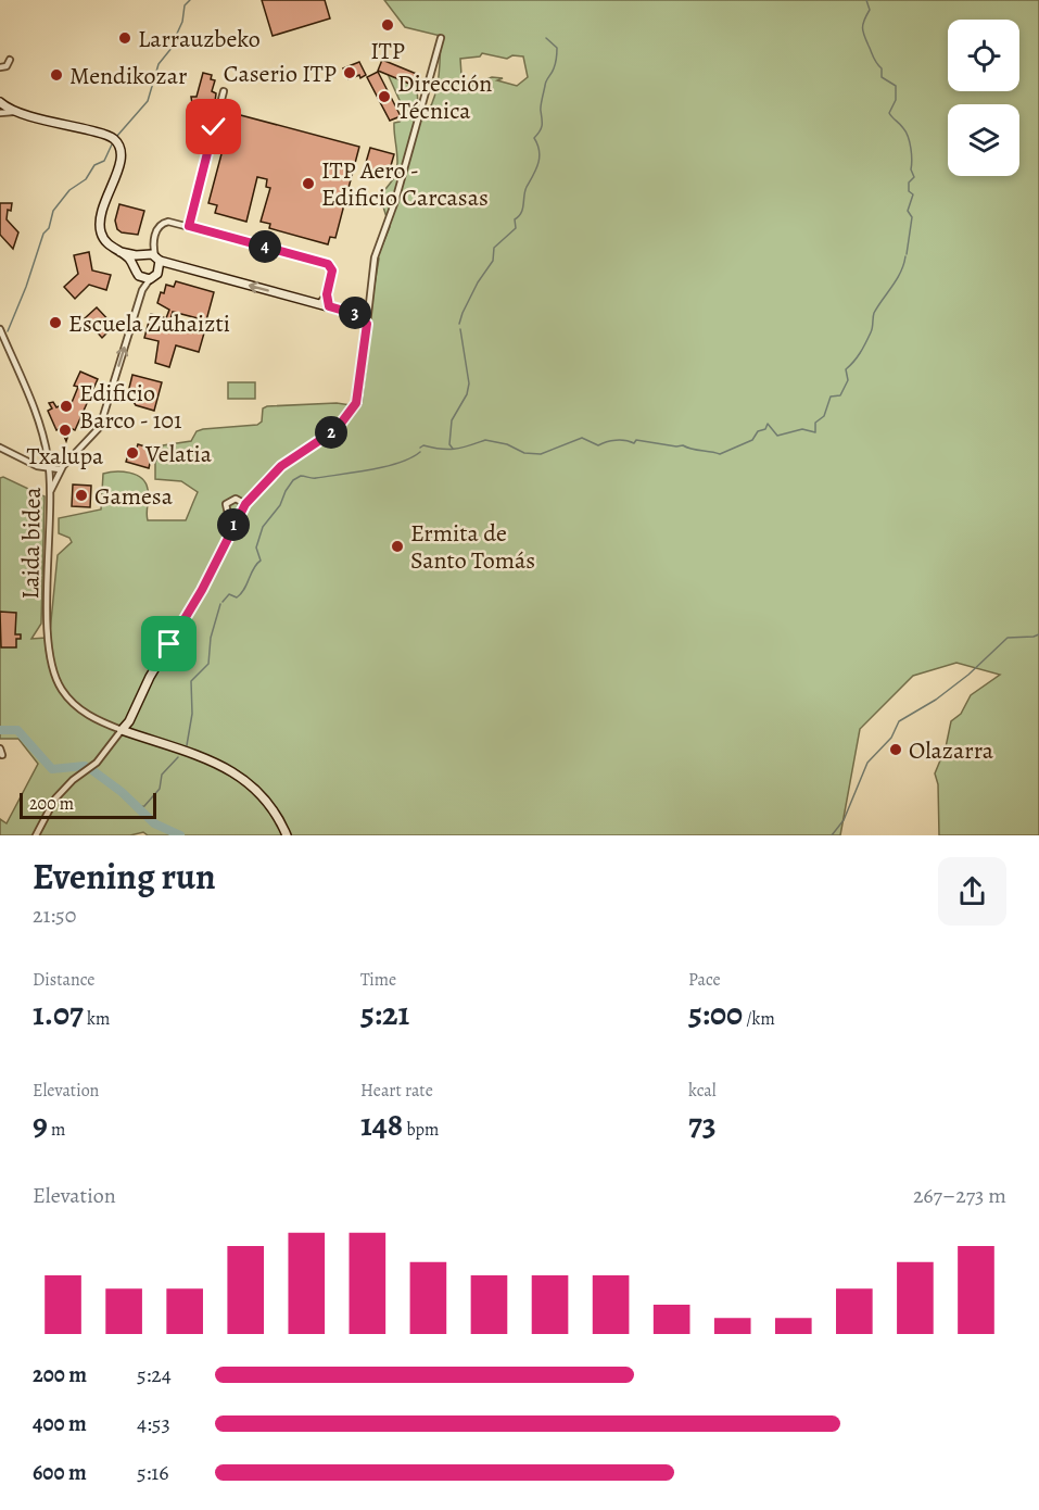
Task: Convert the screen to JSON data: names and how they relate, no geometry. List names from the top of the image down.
{
  "streets": {
    "street": ["Laida bidea"]
  },
  "places": [
    "ITP",
    "Larrauzbeko",
    "Caserio ITP",
    "Mendikozar",
    "Dirección Técnica",
    "ITP Aero - Edificio Carcasas",
    "Escuela Zuhaizti",
    "Edificio Barco - 101",
    "Txalupa",
    "Velatia",
    "Gamesa",
    "Ermita de Santo Tomás",
    "Olazarra"
  ],
  "scale_bar": "200 m",
  "page": {
    "pins": [
      "4",
      "3",
      "2",
      "1"
    ],
    "scale": "200 m",
    "heading": ["Evening run", "21:50"],
    "stats": [
      ["Distance", "1.07 km"],
      ["Time", "5:21"],
      ["Pace", "5:00 /km"],
      ["Elevation", "9 m"],
      ["Heart rate", "148 bpm"],
      ["kcal", "73"]
    ],
    "chart": ["Elevation", "267–273 m"],
    "list": [
      {
        "name": "200 m",
        "note": "5:24"
      },
      {
        "name": "400 m",
        "note": "4:53"
      },
      {
        "name": "600 m",
        "note": "5:16"
      }
    ]
  }
}
